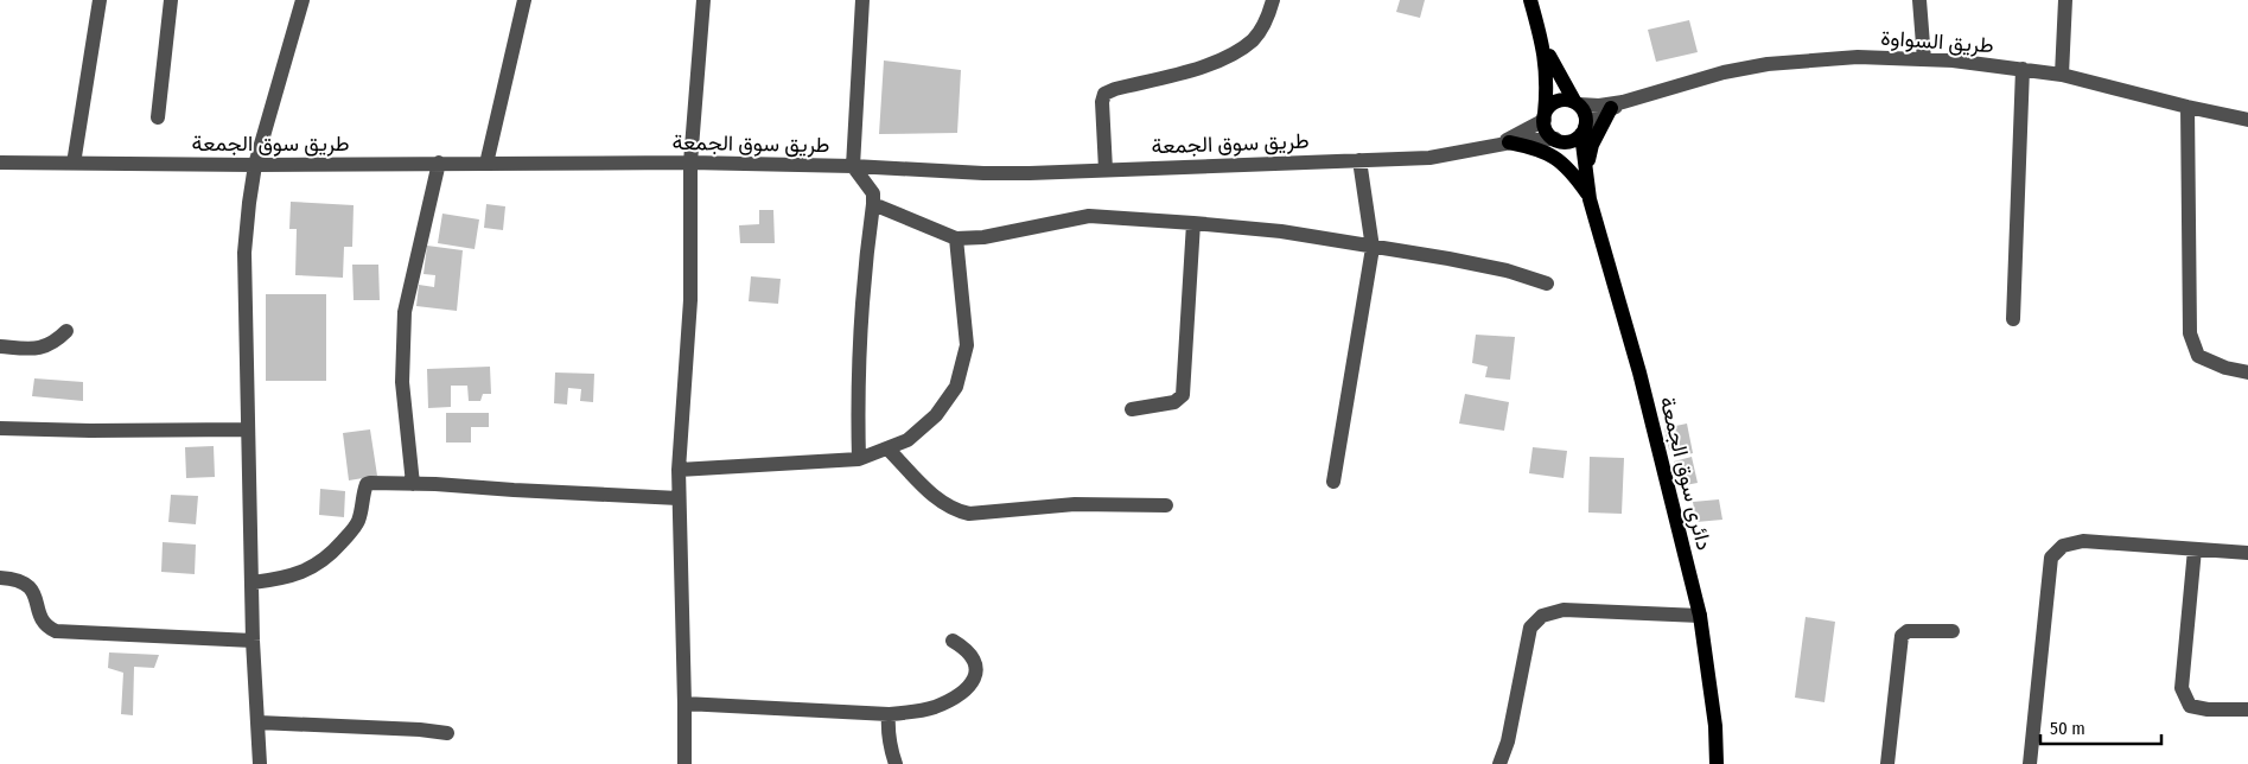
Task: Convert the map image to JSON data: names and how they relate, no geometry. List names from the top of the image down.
{
  "streets": {
    "main road": ["دائرى سوق الجمعة"],
    "street": ["طريق السواوة", "طريق سوق الجمعة"]
  },
  "scale_bar": "50 m"
}
